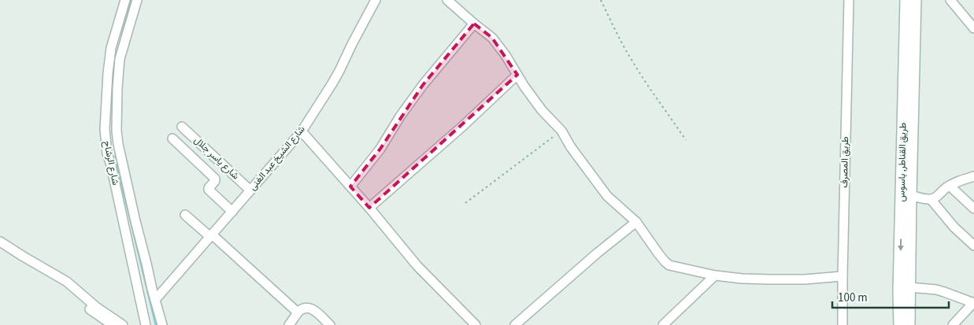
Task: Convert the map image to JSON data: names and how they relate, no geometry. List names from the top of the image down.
{
  "streets": {
    "main road": ["طريق القناطر, باسوس"],
    "street": [
      "شارع ياسر جلال",
      "شارع الشيخ عبد الغنى",
      "طريق المصرف",
      "شارع الرشاح"
    ]
  },
  "crossings": [
    ["شارع ياسر جلال", "شارع الشيخ عبد الغنى"],
    ["شارع الشيخ عبد الغنى", "شارع الرشاح"]
  ],
  "scale_bar": "100 m"
}
